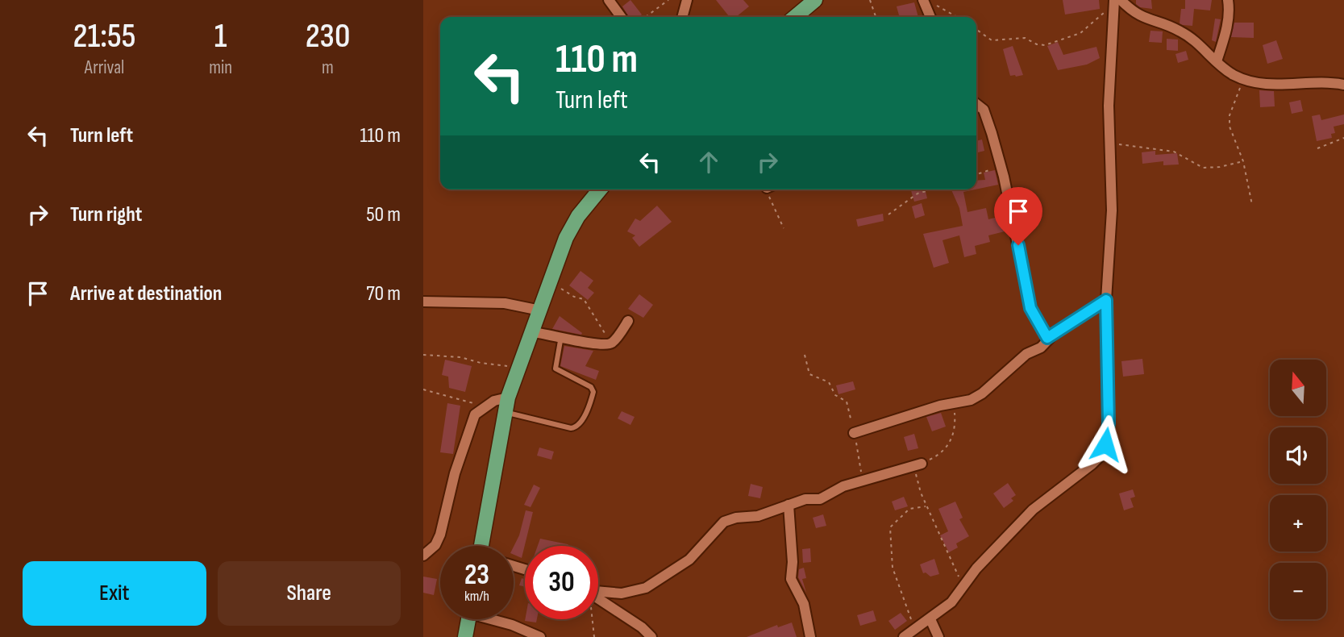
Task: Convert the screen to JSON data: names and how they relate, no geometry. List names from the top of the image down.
{
  "north": "top",
  "page": {
    "eta": [
      "21:55",
      "Arrival",
      "1",
      "min",
      "230",
      "m"
    ],
    "turn": ["110 m", "Turn left"],
    "list": [
      {
        "name": "Turn left",
        "value": "110 m"
      },
      {
        "name": "Turn right",
        "value": "50 m"
      },
      {
        "name": "Arrive at destination",
        "value": "70 m"
      }
    ],
    "map_buttons": ["+", "−"],
    "speed": "23 km/h",
    "limit": "30",
    "buttons": ["Exit", "Share"]
  }
}
